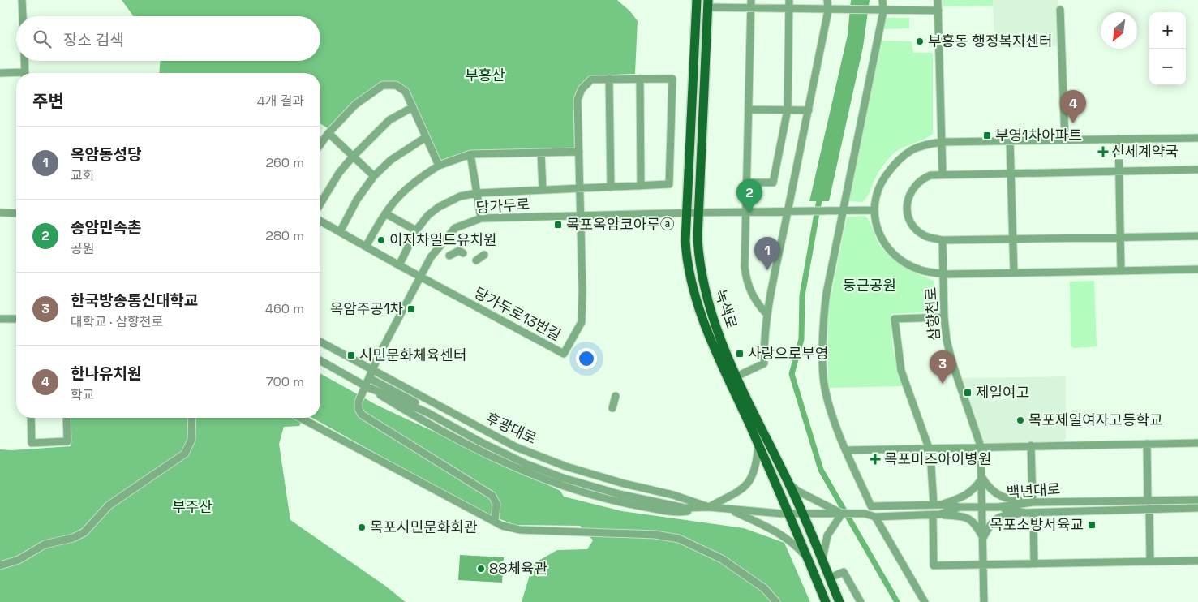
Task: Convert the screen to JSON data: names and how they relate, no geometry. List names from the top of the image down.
{
  "streets": {
    "main road": ["녹색로"],
    "street": [
      "당가두로",
      "당가두로13번길",
      "삼향천로",
      "후광대로",
      "백년대로"
    ]
  },
  "crossings": [
    ["당가두로", "녹색로"],
    ["당가두로", "당가두로13번길"],
    ["당가두로", "삼향천로"],
    ["당가두로", "후광대로"],
    ["녹색로", "후광대로"]
  ],
  "parks": ["부흥산", "둥근공원", "부주산"],
  "places": {
    "other": [
      "부흥동 행정복지센터",
      "이지차일드유치원",
      "목포제일여자고등학교",
      "목포시민문화회관",
      "88체육관"
    ],
    "transit": [
      "부영1차아파트",
      "목포옥암코아루ⓐ",
      "옥암주공1차",
      "사랑으로부영",
      "시민문화체육센터",
      "제일여고",
      "목포소방서육교"
    ],
    "health": ["신세계약국", "목포미즈아이병원"]
  },
  "north": "bottom left",
  "page": {
    "map_buttons": ["+", "−"],
    "search": "장소 검색",
    "heading": ["주변", "4개 결과"],
    "pins": [
      "4",
      "2",
      "1",
      "3"
    ],
    "list": [
      {
        "mark": "1",
        "name": "옥암동성당",
        "note": "교회",
        "value": "260 m"
      },
      {
        "mark": "2",
        "name": "송암민속촌",
        "note": "공원",
        "value": "280 m"
      },
      {
        "mark": "3",
        "name": "한국방송통신대학교",
        "note": "대학교 · 삼향천로",
        "value": "460 m"
      },
      {
        "mark": "4",
        "name": "한나유치원",
        "note": "학교",
        "value": "700 m"
      }
    ]
  }
}
